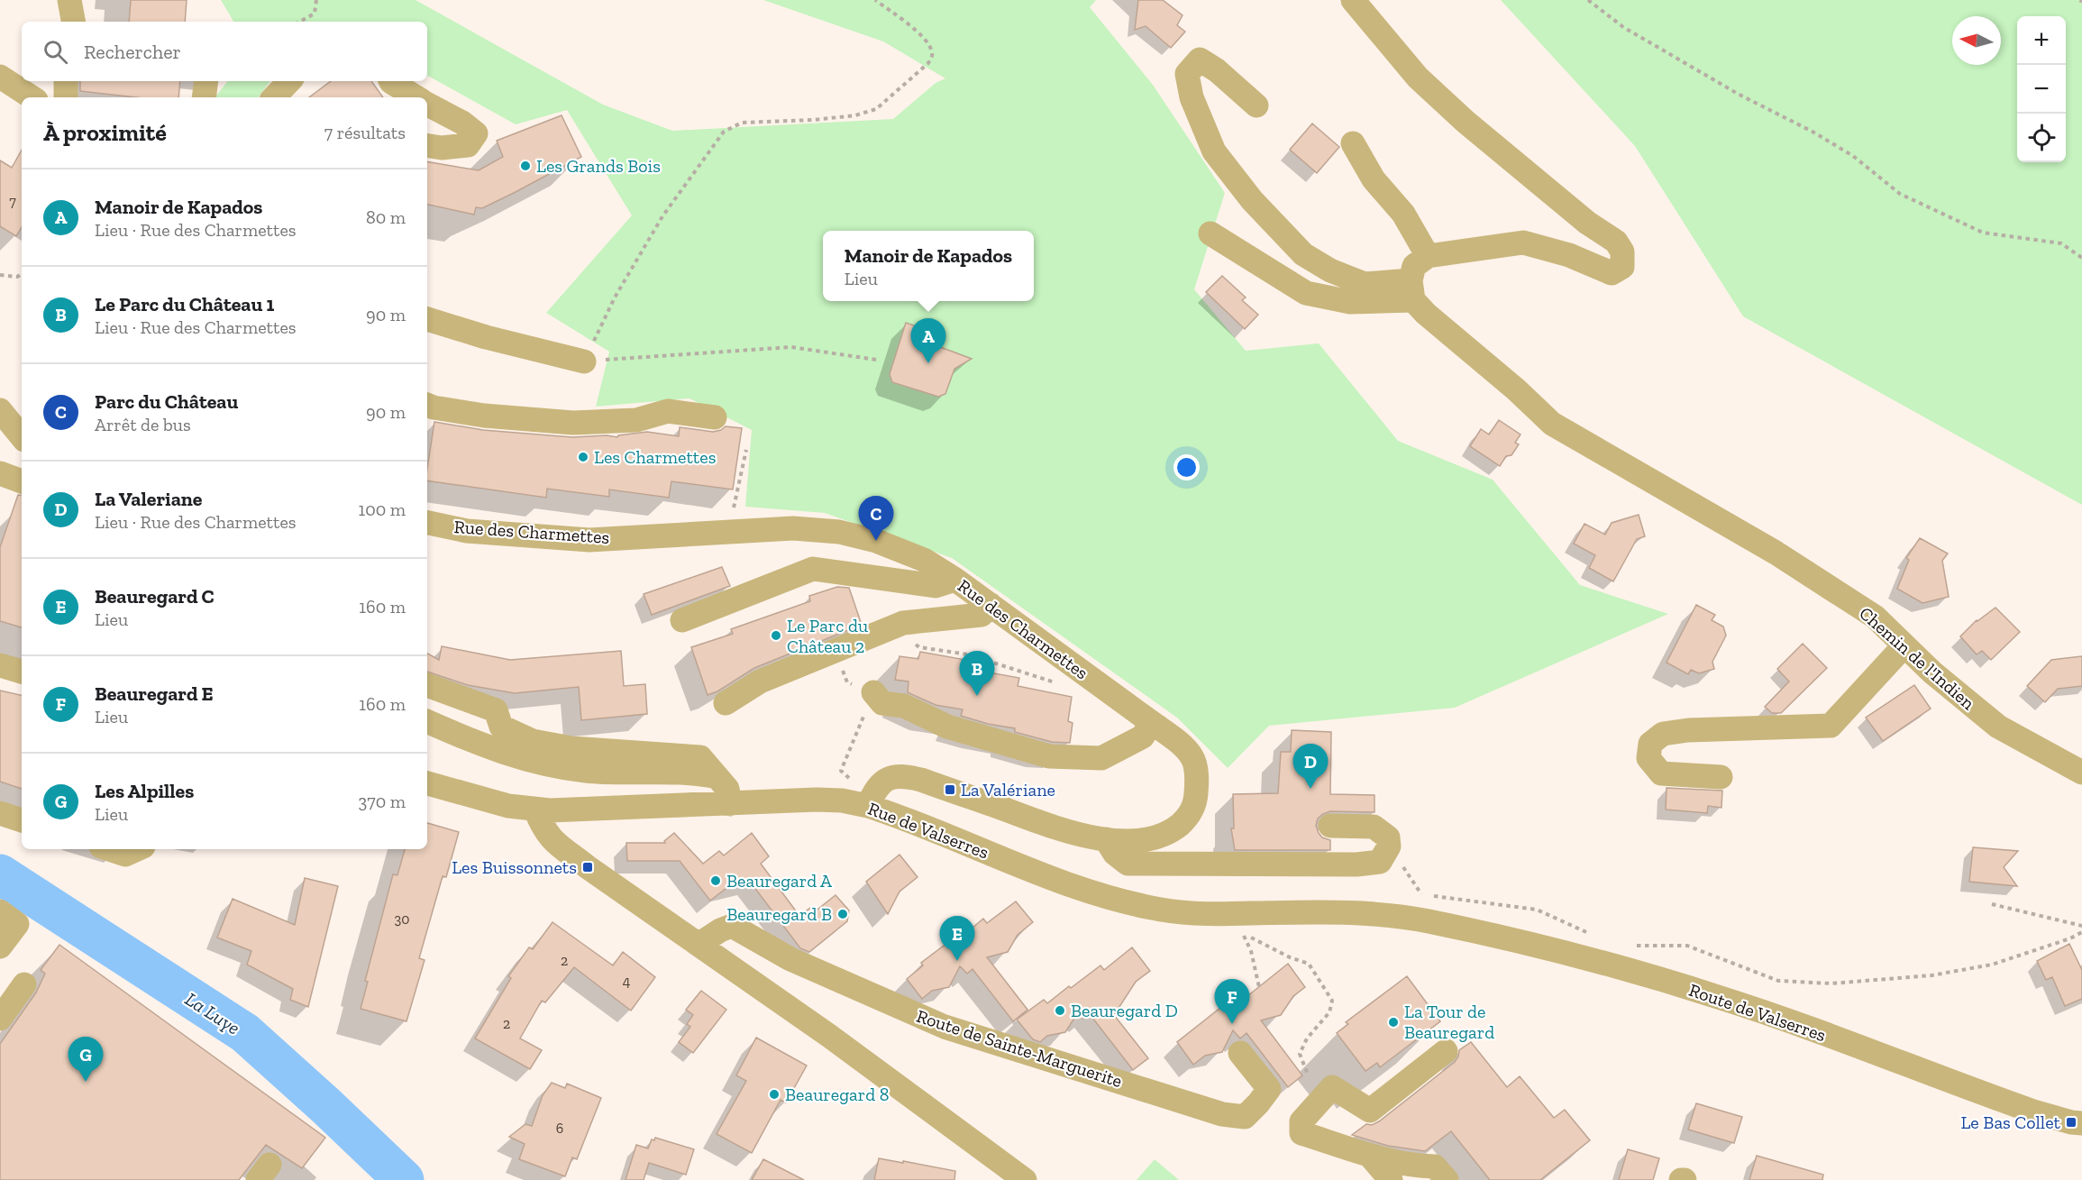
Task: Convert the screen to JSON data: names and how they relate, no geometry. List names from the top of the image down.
{
  "streets": {
    "street": [
      "Rue des Charmettes",
      "Chemin de l'Indien",
      "Rue de Valserres",
      "Route de Valserres",
      "Route de Sainte-Marguerite"
    ]
  },
  "crossings": [
    ["Rue des Charmettes", "Rue de Valserres"],
    ["Rue de Valserres", "Route de Valserres"]
  ],
  "water": ["La Luye"],
  "places": {
    "other": [
      "Les Grands Bois",
      "Les Charmettes",
      "Le Parc du Château 2",
      "Beauregard A",
      "Beauregard B",
      "Beauregard D",
      "La Tour de Beauregard",
      "Beauregard 8"
    ],
    "transit": ["La Valériane", "Les Buissonnets", "Le Bas Collet"]
  },
  "house_numbers": [
    "7",
    "30",
    "2",
    "4",
    "2",
    "6"
  ],
  "north": "left",
  "page": {
    "map_buttons": ["+", "−"],
    "search": "Rechercher",
    "heading": ["À proximité", "7 résultats"],
    "list": [
      {
        "mark": "A",
        "name": "Manoir de Kapados",
        "note": "Lieu · Rue des Charmettes",
        "value": "80 m"
      },
      {
        "mark": "B",
        "name": "Le Parc du Château 1",
        "note": "Lieu · Rue des Charmettes",
        "value": "90 m"
      },
      {
        "mark": "C",
        "name": "Parc du Château",
        "note": "Arrêt de bus",
        "value": "90 m"
      },
      {
        "mark": "D",
        "name": "La Valeriane",
        "note": "Lieu · Rue des Charmettes",
        "value": "100 m"
      },
      {
        "mark": "E",
        "name": "Beauregard C",
        "note": "Lieu",
        "value": "160 m"
      },
      {
        "mark": "F",
        "name": "Beauregard E",
        "note": "Lieu",
        "value": "160 m"
      },
      {
        "mark": "G",
        "name": "Les Alpilles",
        "note": "Lieu",
        "value": "370 m"
      }
    ],
    "popup": ["Manoir de Kapados", "Lieu"],
    "pins": [
      "A",
      "C",
      "B",
      "D",
      "E",
      "F",
      "G"
    ]
  }
}
